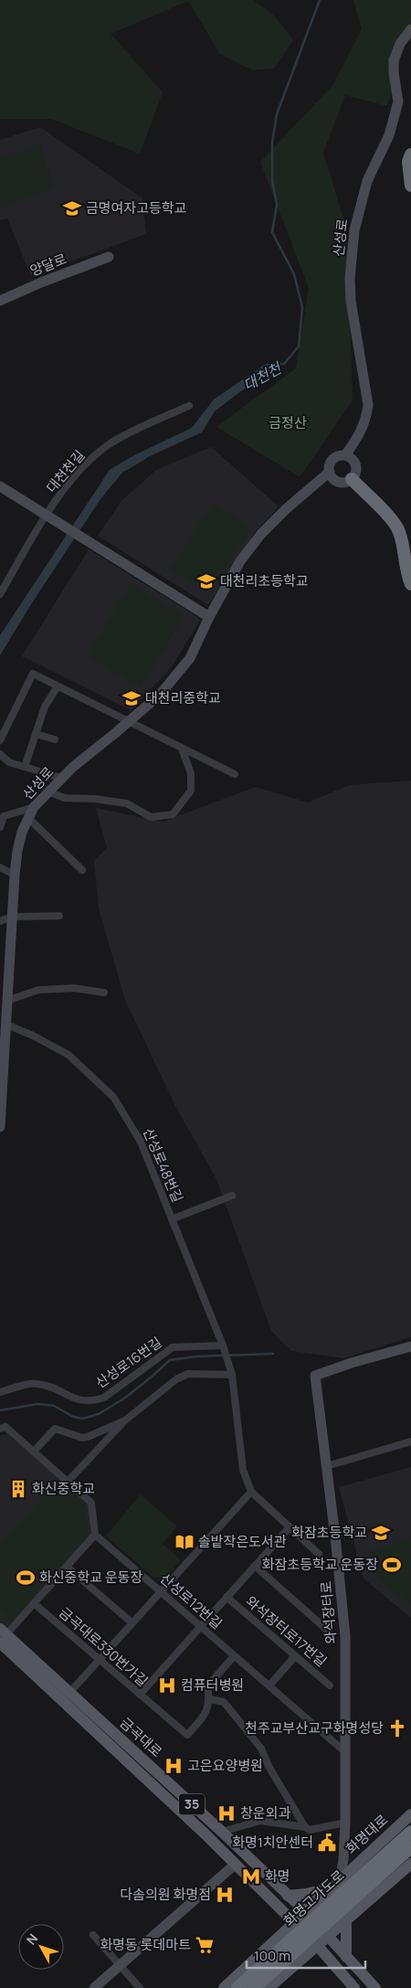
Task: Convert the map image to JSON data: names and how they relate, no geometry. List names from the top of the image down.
{
  "streets": {
    "highway": ["화명고가도로"],
    "main road": [
      "산성로",
      "양달로",
      "와석장터로",
      "금곡대로",
      "35",
      "화명대로"
    ],
    "street": [
      "대천천길",
      "산성로48번길",
      "산성로16번길",
      "산성로12번길",
      "와석장터로17번길",
      "금곡대로330번가길"
    ]
  },
  "crossings": [
    ["산성로", "산성로48번길"],
    ["산성로48번길", "산성로16번길"],
    ["산성로12번길", "와석장터로"],
    ["산성로12번길", "금곡대로330번가길"],
    ["와석장터로", "금곡대로"],
    ["와석장터로", "화명대로"],
    ["금곡대로", "화명대로"]
  ],
  "water": ["대천천"],
  "parks": ["금정산"],
  "places": {
    "school or university": [
      "금명여자고등학교",
      "대천리초등학교",
      "대천리중학교",
      "화잠초등학교"
    ],
    "building": ["화신중학교"],
    "library": ["솔밭작은도서관"],
    "sports": ["화잠초등학교 운동장", "화신중학교 운동장"],
    "hospital": [
      "컴퓨터병원",
      "고은요양병원",
      "창운외과",
      "다솜의원 화명점"
    ],
    "church": ["천주교부산교구화명성당"],
    "public building": ["화명1치안센터"],
    "metro station": ["화명"],
    "supermarket": ["화명동 롯데마트"]
  },
  "scale_bar": "100 m",
  "north": "top left"
}
